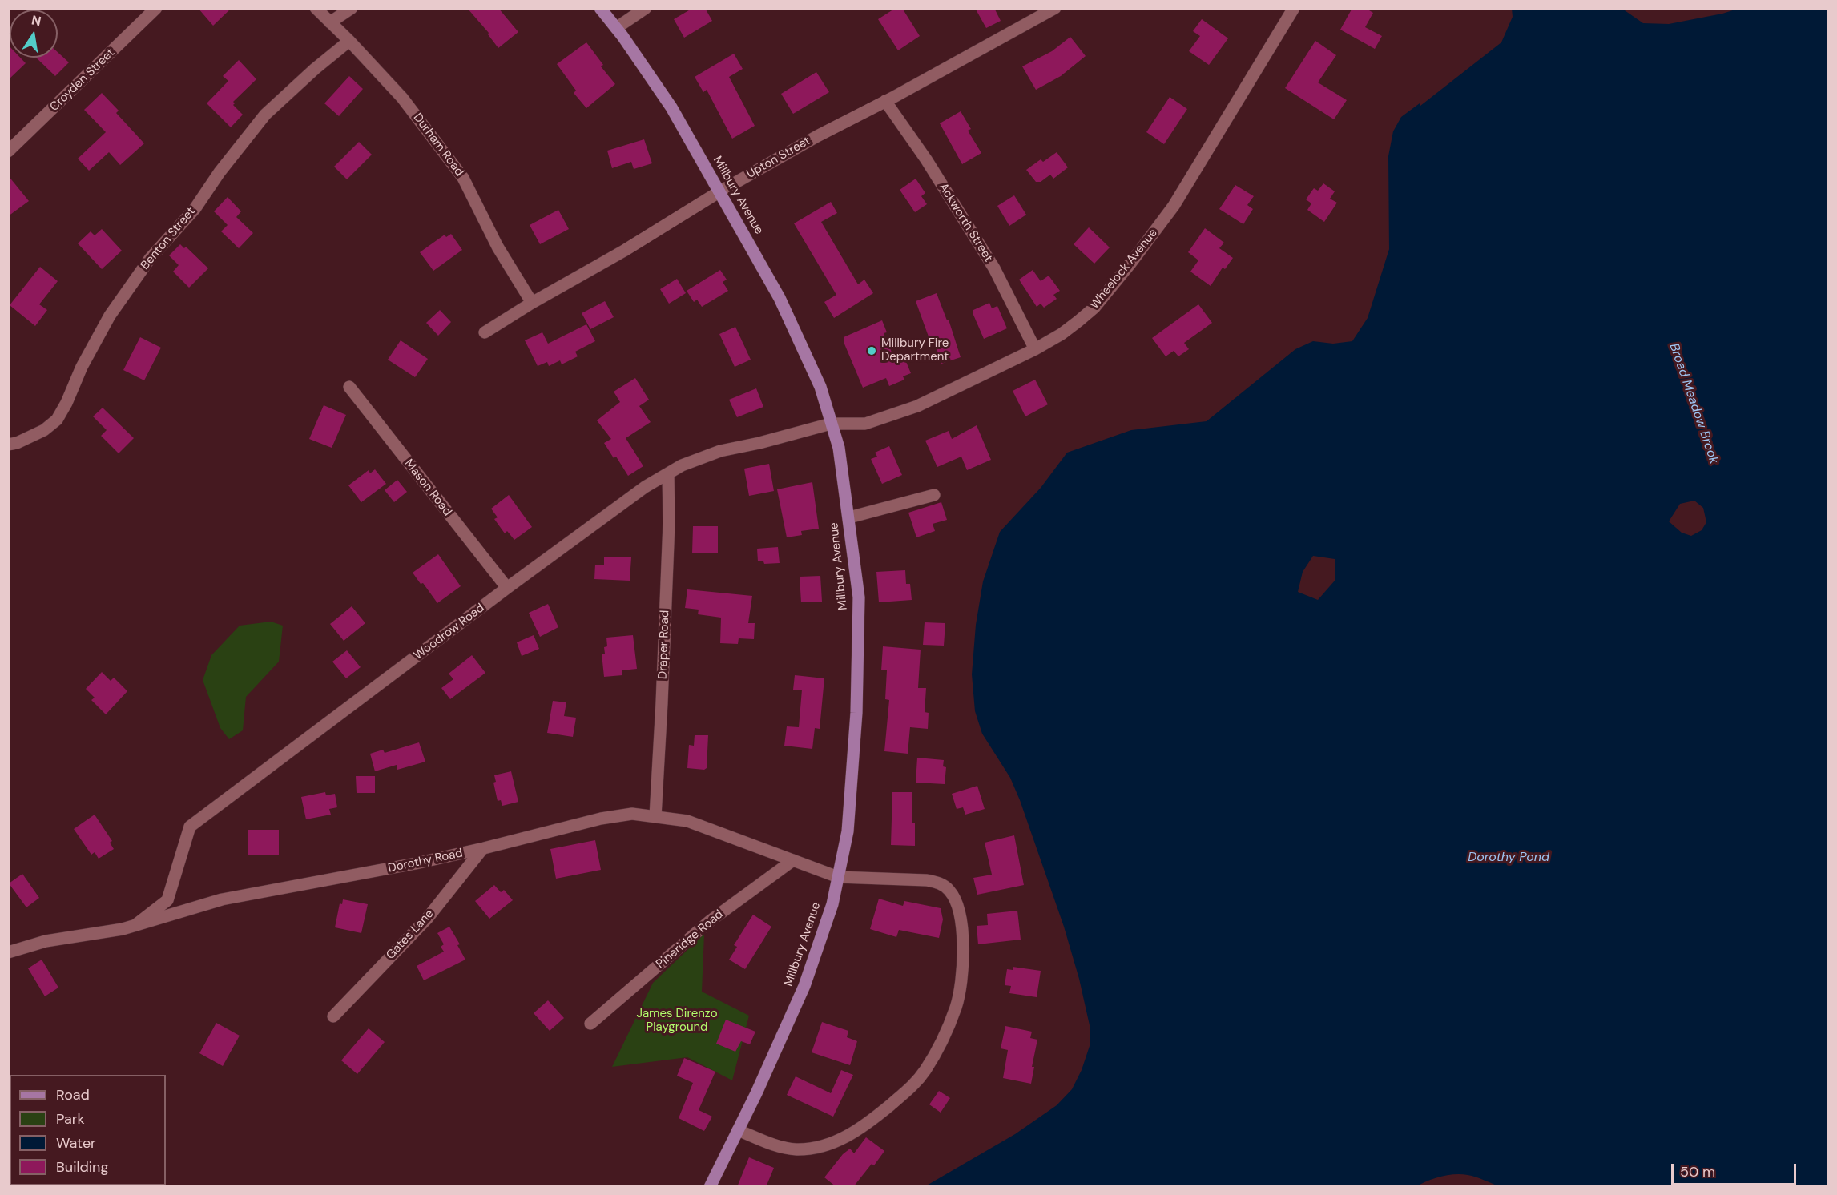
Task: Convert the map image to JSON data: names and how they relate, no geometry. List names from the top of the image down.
{
  "streets": {
    "main road": ["Millbury Avenue"],
    "street": [
      "Croyden Street",
      "Durham Road",
      "Upton Street",
      "Ackworth Street",
      "Benton Street",
      "Wheelock Avenue",
      "Mason Road",
      "Woodrow Road",
      "Draper Road",
      "Dorothy Road",
      "Gates Lane",
      "Pineridge Road"
    ]
  },
  "crossings": [
    ["Durham Road", "Upton Street"],
    ["Durham Road", "Benton Street"],
    ["Upton Street", "Millbury Avenue"],
    ["Upton Street", "Ackworth Street"],
    ["Millbury Avenue", "Wheelock Avenue"],
    ["Millbury Avenue", "Woodrow Road"],
    ["Millbury Avenue", "Dorothy Road"],
    ["Ackworth Street", "Wheelock Avenue"],
    ["Wheelock Avenue", "Woodrow Road"],
    ["Mason Road", "Woodrow Road"],
    ["Woodrow Road", "Draper Road"],
    ["Woodrow Road", "Dorothy Road"],
    ["Draper Road", "Dorothy Road"],
    ["Dorothy Road", "Gates Lane"],
    ["Dorothy Road", "Pineridge Road"]
  ],
  "water": ["Broad Meadow Brook", "Dorothy Pond"],
  "parks": ["James Direnzo Playground"],
  "places": ["Millbury Fire Department"],
  "legend": [
    "Road",
    "Park",
    "Water",
    "Building"
  ],
  "scale_bar": "50 m",
  "north": "top"
}
